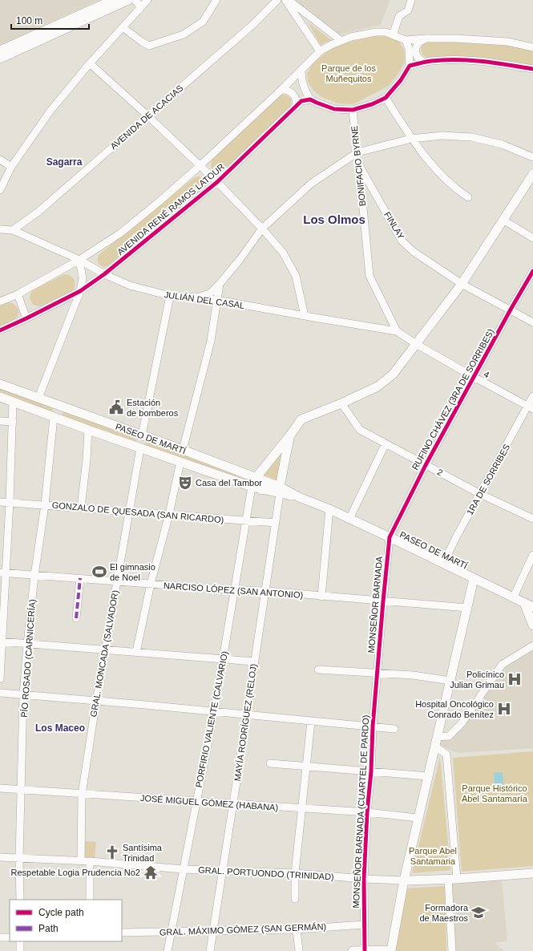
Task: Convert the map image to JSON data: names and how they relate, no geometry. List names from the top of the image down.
{
  "streets": {
    "main road": ["PASEO DE MARTÍ", "GRAL. PORTUONDO (TRINIDAD)"],
    "street": [
      "AVENIDA DE ACACIAS",
      "BONIFACIO BYRNE",
      "AVENIDA RENÉ RAMOS LATOUR",
      "FINLAY",
      "JULIÁN DEL CASAL",
      "4",
      "RUFINO CHÁVEZ (3RA DE SORRIBES)",
      "2",
      "1RA DE SORRIBES",
      "GONZALO DE QUESADA (SAN RICARDO)",
      "NARCISO LÓPEZ (SAN ANTONIO)",
      "MONSEÑOR BARNADA",
      "GRAL. MONCADA (SALVADOR)",
      "PÍO ROSADO (CARNICERÍA)",
      "PORFIRIO VALIENTE (CALVARIO)",
      "MAYÍA RODRÍGUEZ (RELOJ)",
      "JOSÉ MIGUEL GÓMEZ (HABANA)",
      "MONSEÑOR BARNADA (CUARTEL DE PARDO)",
      "GRAL. MÁXIMO GÓMEZ (SAN GERMÁN)"
    ]
  },
  "crossings": [
    ["AVENIDA DE ACACIAS", "JULIÁN DEL CASAL"],
    ["BONIFACIO BYRNE", "AVENIDA RENÉ RAMOS LATOUR"],
    ["BONIFACIO BYRNE", "FINLAY"],
    ["BONIFACIO BYRNE", "JULIÁN DEL CASAL"],
    ["AVENIDA RENÉ RAMOS LATOUR", "JULIÁN DEL CASAL"],
    ["FINLAY", "RUFINO CHÁVEZ (3RA DE SORRIBES)"],
    ["JULIÁN DEL CASAL", "4"],
    ["4", "RUFINO CHÁVEZ (3RA DE SORRIBES)"],
    ["4", "1RA DE SORRIBES"],
    ["RUFINO CHÁVEZ (3RA DE SORRIBES)", "PASEO DE MARTÍ"],
    ["RUFINO CHÁVEZ (3RA DE SORRIBES)", "2"],
    ["RUFINO CHÁVEZ (3RA DE SORRIBES)", "MONSEÑOR BARNADA"],
    ["PASEO DE MARTÍ", "1RA DE SORRIBES"],
    ["PASEO DE MARTÍ", "MONSEÑOR BARNADA"],
    ["PASEO DE MARTÍ", "GRAL. MONCADA (SALVADOR)"],
    ["PASEO DE MARTÍ", "PÍO ROSADO (CARNICERÍA)"],
    ["PASEO DE MARTÍ", "PORFIRIO VALIENTE (CALVARIO)"],
    ["PASEO DE MARTÍ", "MAYÍA RODRÍGUEZ (RELOJ)"],
    ["2", "1RA DE SORRIBES"],
    ["GONZALO DE QUESADA (SAN RICARDO)", "GRAL. MONCADA (SALVADOR)"],
    ["GONZALO DE QUESADA (SAN RICARDO)", "PÍO ROSADO (CARNICERÍA)"],
    ["GONZALO DE QUESADA (SAN RICARDO)", "PORFIRIO VALIENTE (CALVARIO)"],
    ["GONZALO DE QUESADA (SAN RICARDO)", "MAYÍA RODRÍGUEZ (RELOJ)"],
    ["NARCISO LÓPEZ (SAN ANTONIO)", "MONSEÑOR BARNADA"],
    ["NARCISO LÓPEZ (SAN ANTONIO)", "GRAL. MONCADA (SALVADOR)"],
    ["NARCISO LÓPEZ (SAN ANTONIO)", "PÍO ROSADO (CARNICERÍA)"],
    ["NARCISO LÓPEZ (SAN ANTONIO)", "PORFIRIO VALIENTE (CALVARIO)"],
    ["NARCISO LÓPEZ (SAN ANTONIO)", "MAYÍA RODRÍGUEZ (RELOJ)"],
    ["MONSEÑOR BARNADA", "MONSEÑOR BARNADA (CUARTEL DE PARDO)"],
    ["GRAL. MONCADA (SALVADOR)", "JOSÉ MIGUEL GÓMEZ (HABANA)"],
    ["GRAL. MONCADA (SALVADOR)", "GRAL. PORTUONDO (TRINIDAD)"],
    ["PÍO ROSADO (CARNICERÍA)", "JOSÉ MIGUEL GÓMEZ (HABANA)"],
    ["PÍO ROSADO (CARNICERÍA)", "GRAL. PORTUONDO (TRINIDAD)"],
    ["PORFIRIO VALIENTE (CALVARIO)", "JOSÉ MIGUEL GÓMEZ (HABANA)"],
    ["PORFIRIO VALIENTE (CALVARIO)", "GRAL. PORTUONDO (TRINIDAD)"],
    ["PORFIRIO VALIENTE (CALVARIO)", "GRAL. MÁXIMO GÓMEZ (SAN GERMÁN)"],
    ["MAYÍA RODRÍGUEZ (RELOJ)", "JOSÉ MIGUEL GÓMEZ (HABANA)"],
    ["MAYÍA RODRÍGUEZ (RELOJ)", "GRAL. PORTUONDO (TRINIDAD)"],
    ["MAYÍA RODRÍGUEZ (RELOJ)", "GRAL. MÁXIMO GÓMEZ (SAN GERMÁN)"],
    ["JOSÉ MIGUEL GÓMEZ (HABANA)", "MONSEÑOR BARNADA (CUARTEL DE PARDO)"],
    ["MONSEÑOR BARNADA (CUARTEL DE PARDO)", "GRAL. PORTUONDO (TRINIDAD)"],
    ["MONSEÑOR BARNADA (CUARTEL DE PARDO)", "GRAL. MÁXIMO GÓMEZ (SAN GERMÁN)"]
  ],
  "districts": ["Sagarra", "Los Olmos", "Los Maceo"],
  "parks": ["Parque de los Muñequitos", "Parque Histórico Abel Santamaría", "Parque Abel Santamaria"],
  "places": {
    "public building": ["Estación de bomberos"],
    "theatre": ["Casa del Tambor"],
    "sports": ["El gimnasio de Noel"],
    "hospital": ["Policínico Julian Grimau", "Hospital Oncológico Conrado Benítez"],
    "church": ["Santísima Trinidad"],
    "temple": ["Respetable Logia Prudencia No2"],
    "school or university": ["Formadora de Maestros"]
  },
  "legend": ["Cycle path", "Path"],
  "scale_bar": "100 m"
}
